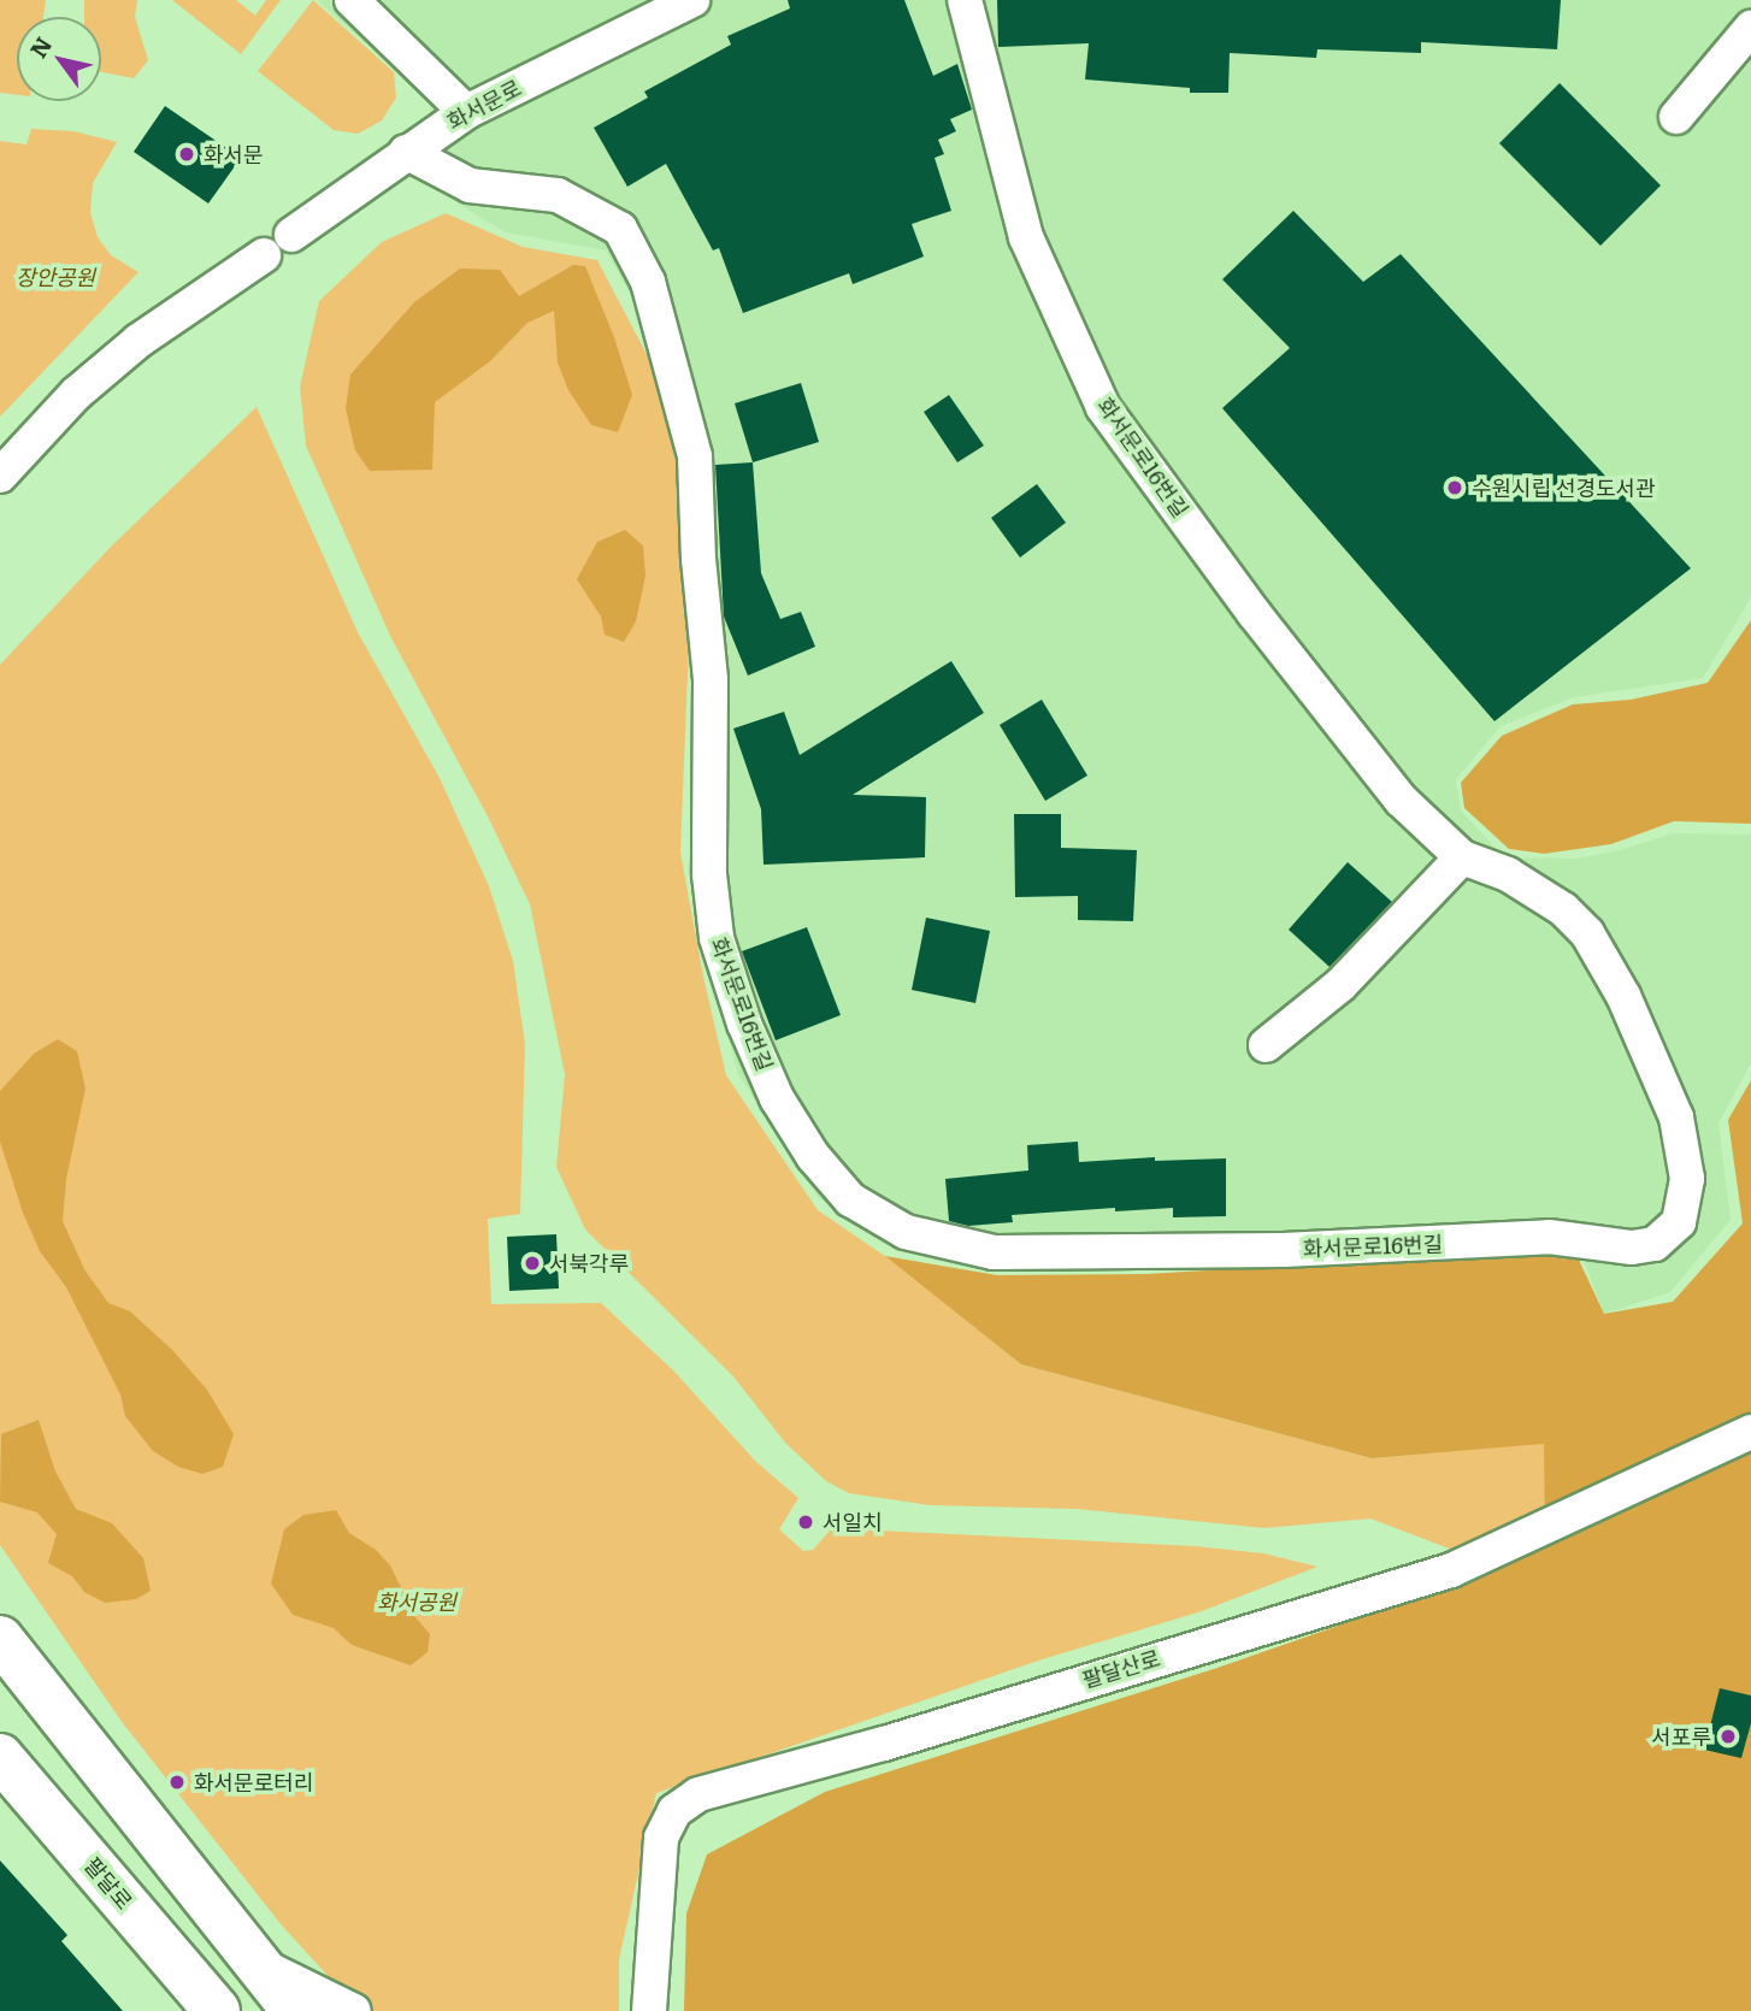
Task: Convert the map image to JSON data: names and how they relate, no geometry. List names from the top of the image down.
{
  "streets": {
    "main road": ["팔달로"],
    "street": ["화서문로", "화서문로16번길", "팔달산로"]
  },
  "crossings": [
    ["화서문로", "화서문로16번길"]
  ],
  "parks": ["장안공원", "화서공원"],
  "places": [
    "화서문",
    "수원시립 선경도서관",
    "서북각루",
    "서일치",
    "서포루",
    "화서문로터리"
  ],
  "north": "top left"
}
